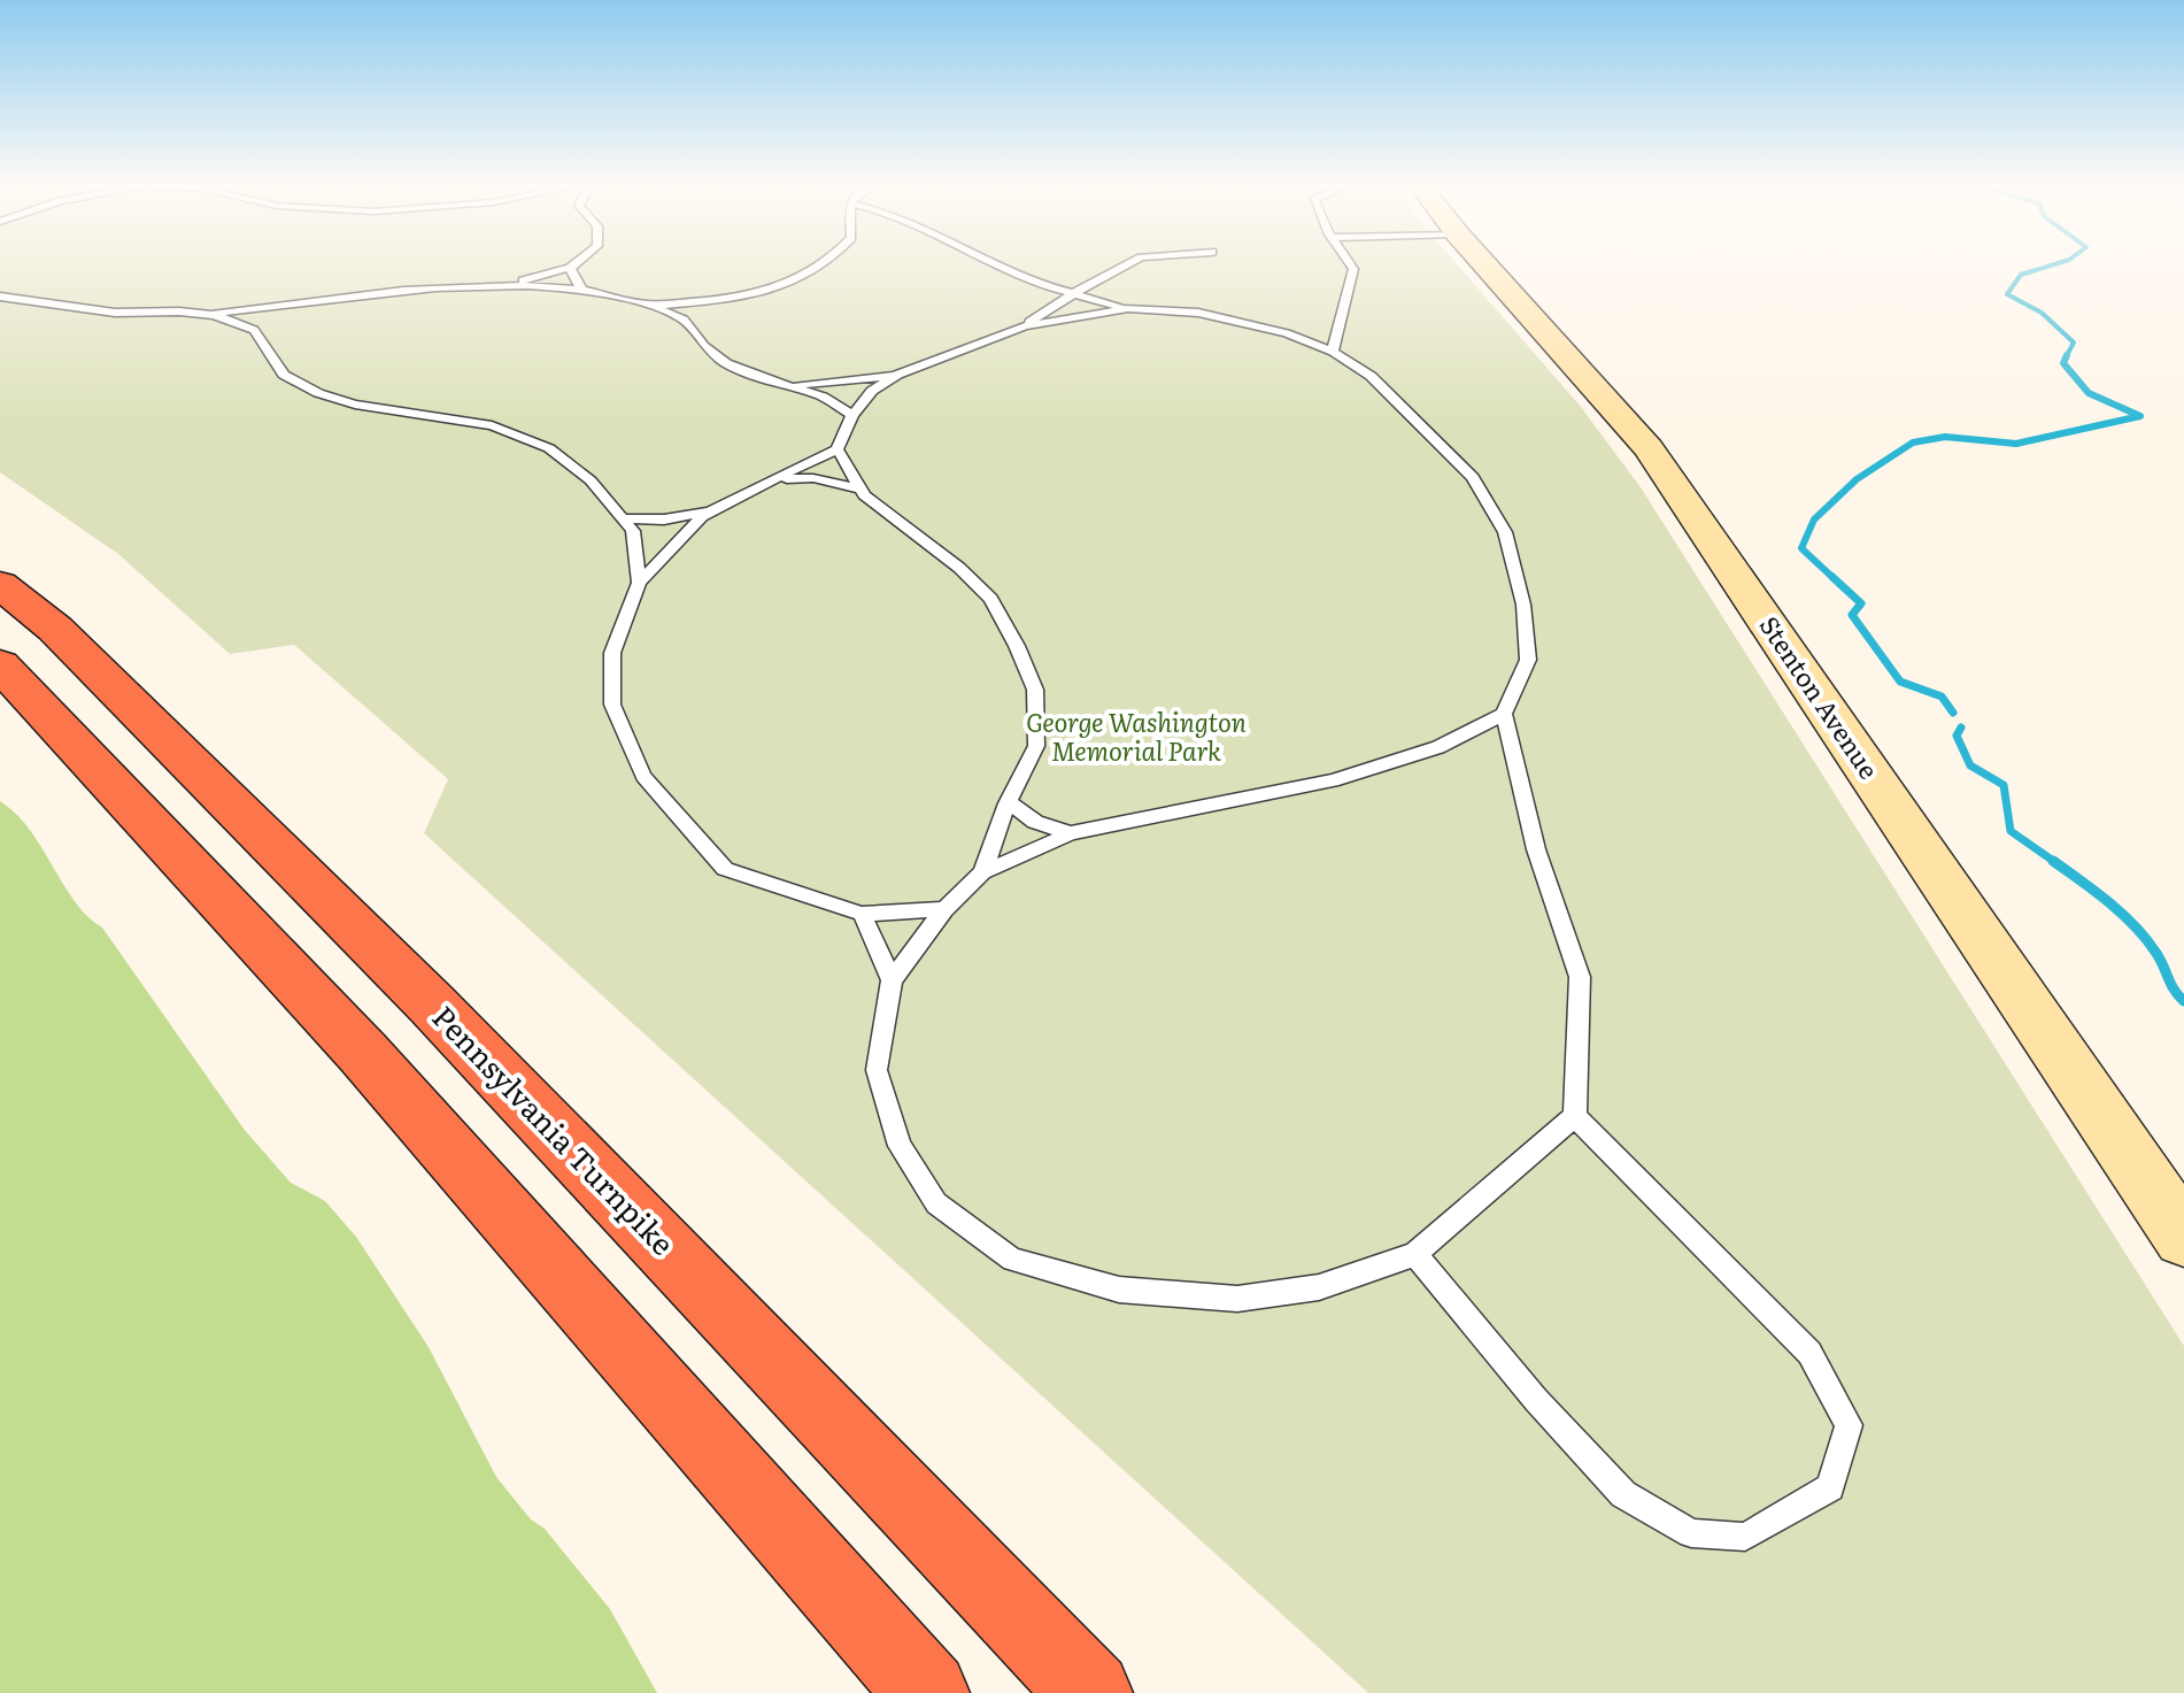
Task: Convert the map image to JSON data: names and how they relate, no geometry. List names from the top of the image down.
{
  "streets": {
    "highway": ["Pennsylvania Turnpike"],
    "main road": ["Stenton Avenue"]
  },
  "parks": ["George Washington Memorial Park"]
}
